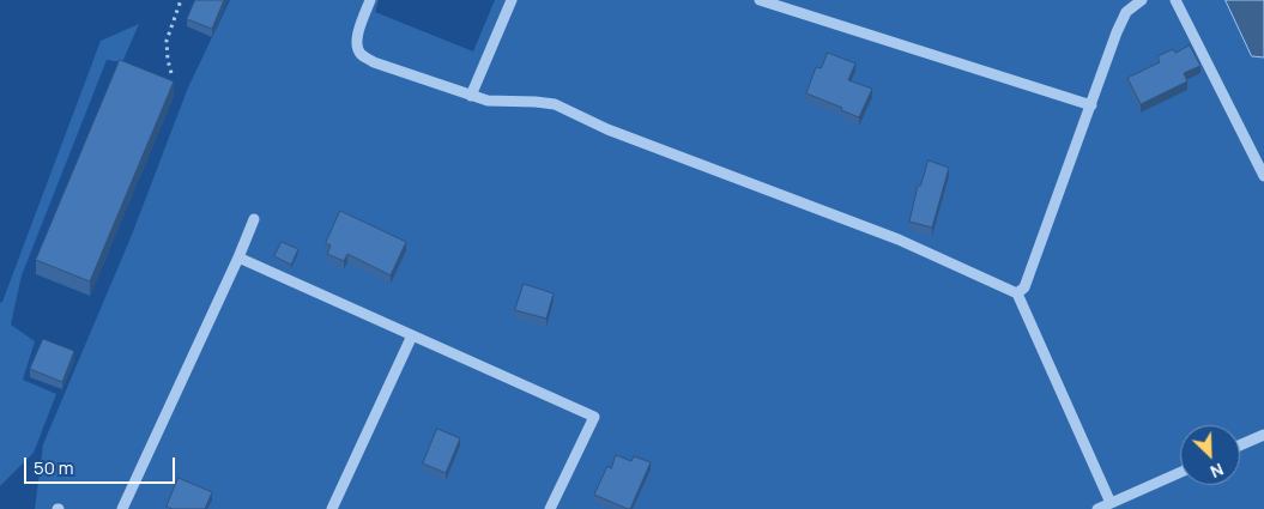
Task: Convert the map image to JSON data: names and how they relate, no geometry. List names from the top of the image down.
{
  "scale_bar": "50 m",
  "north": "bottom right"
}
